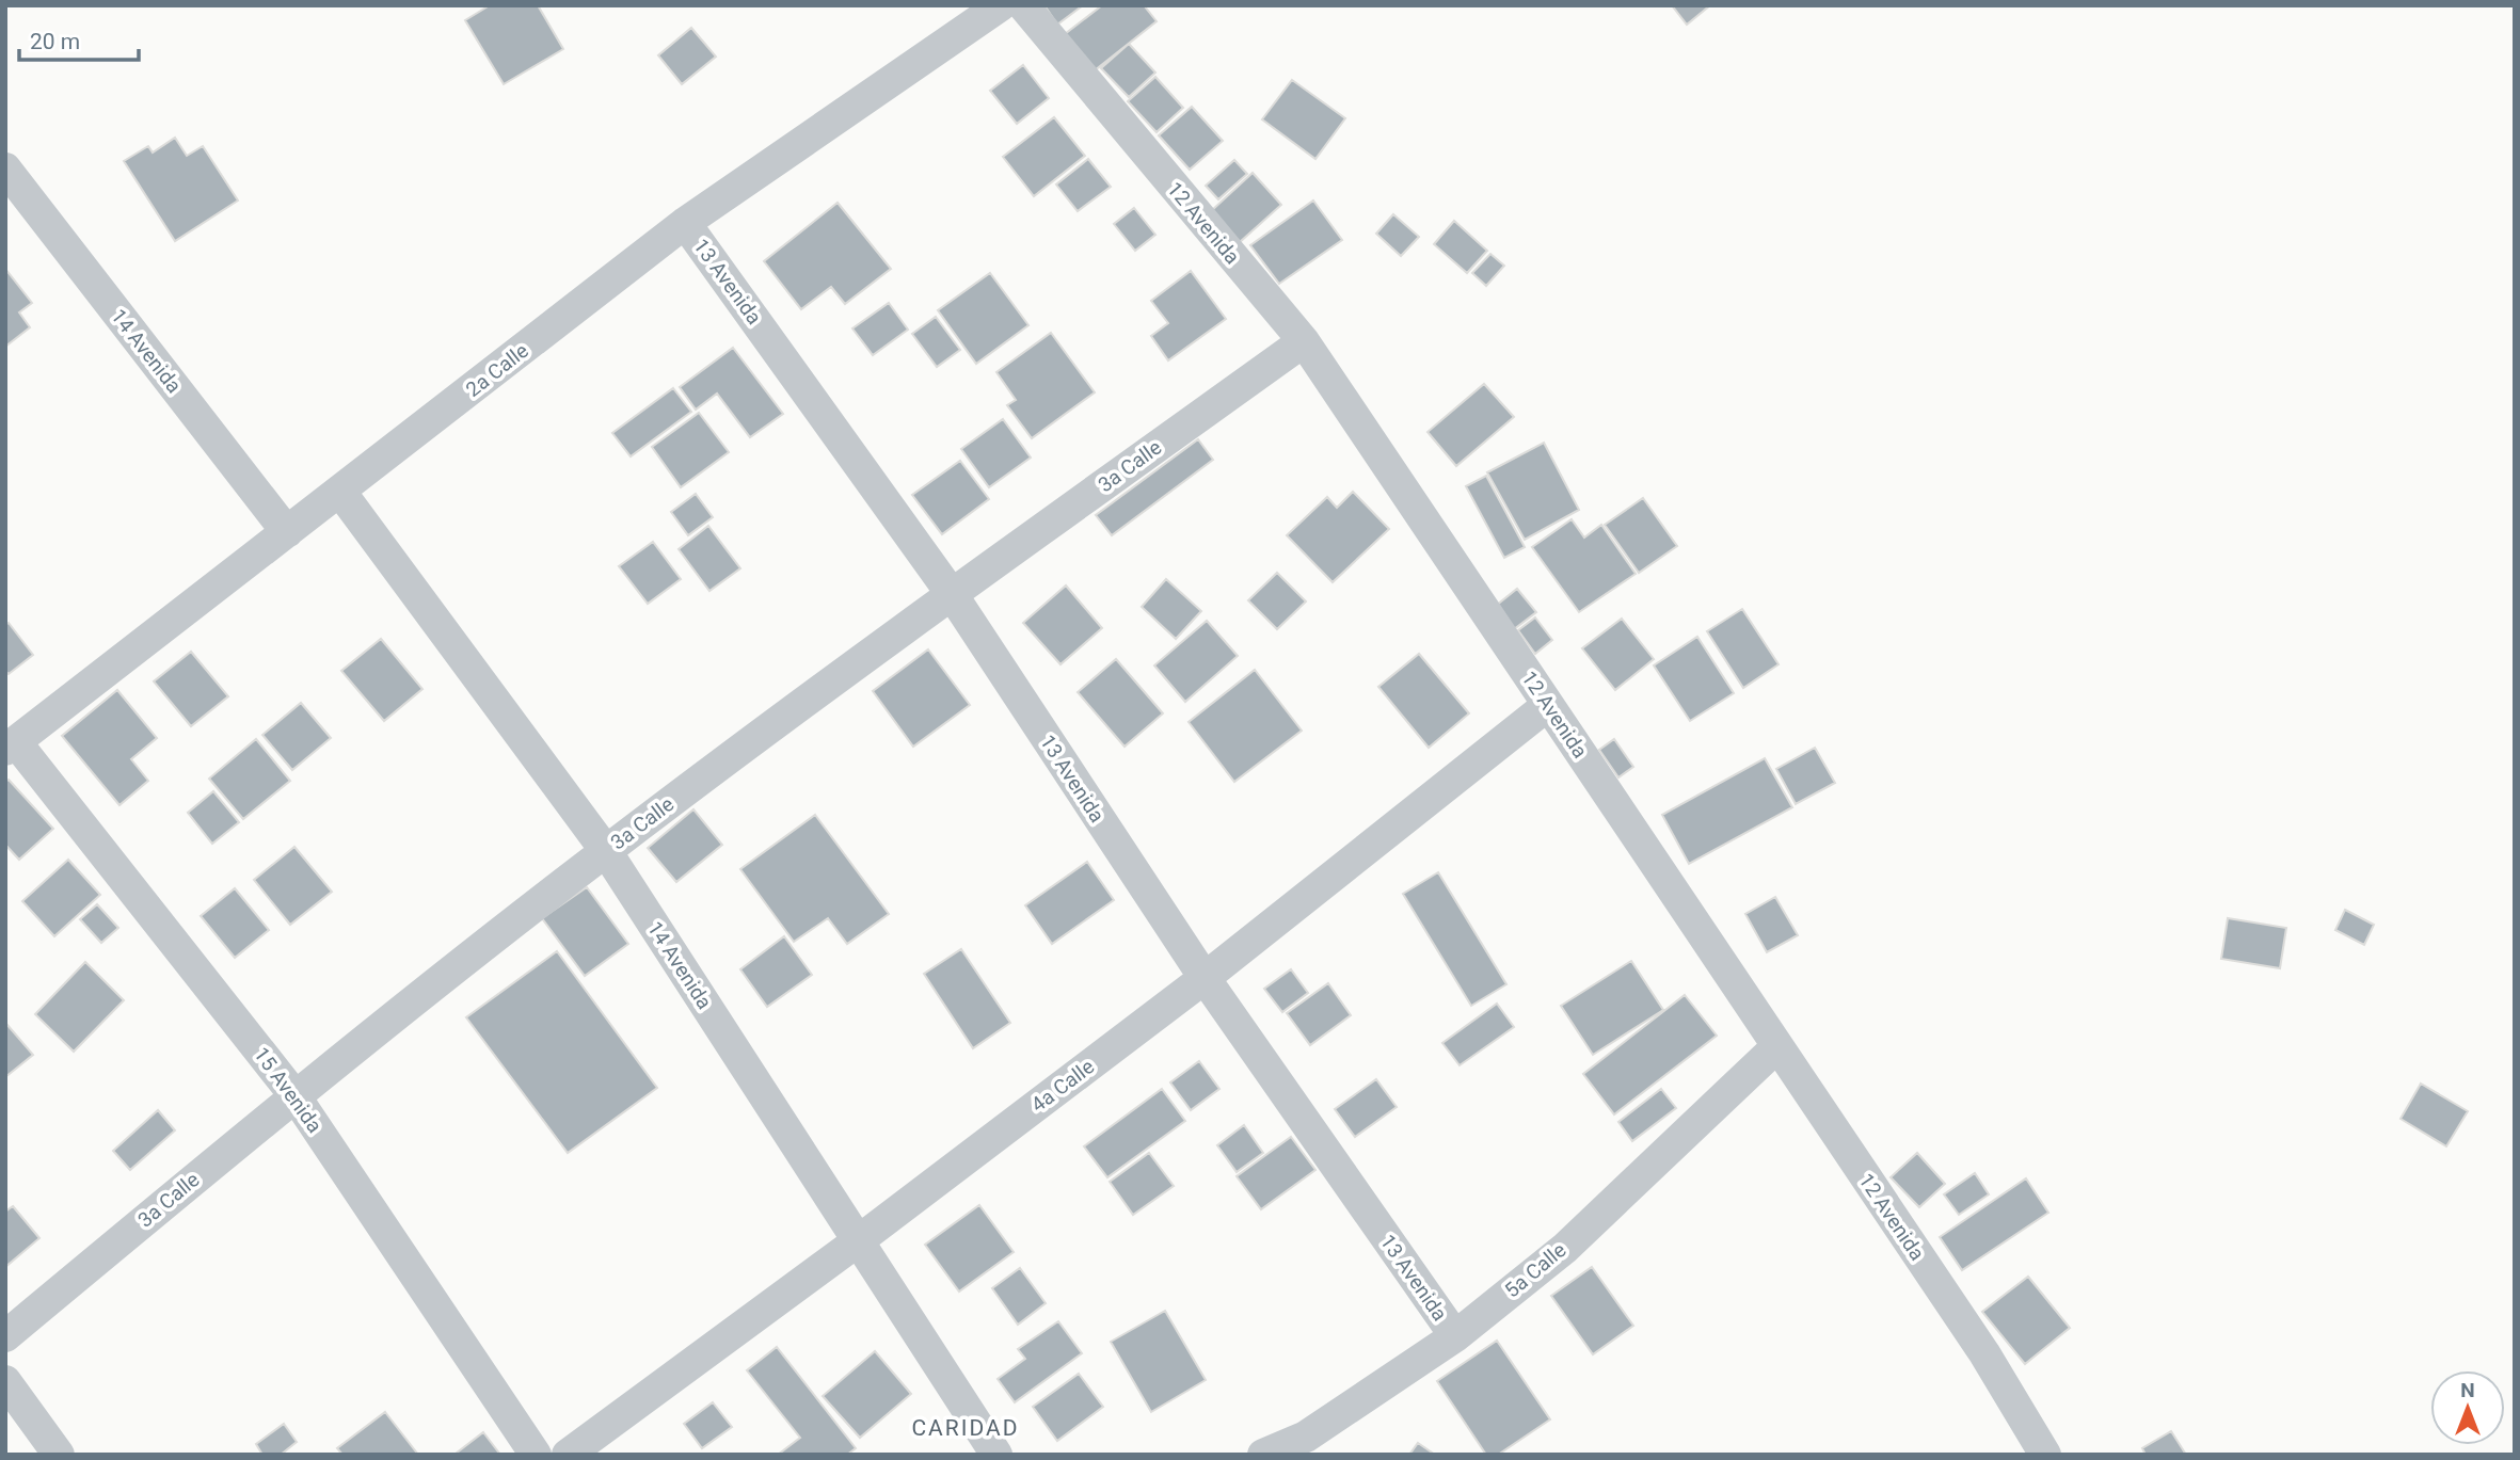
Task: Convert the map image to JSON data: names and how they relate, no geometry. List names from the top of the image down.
{
  "streets": {
    "street": [
      "12 Avenida",
      "13 Avenida",
      "14 Avenida",
      "2a Calle",
      "3a Calle",
      "4a Calle",
      "15 Avenida",
      "5a Calle"
    ]
  },
  "crossings": [
    ["12 Avenida", "3a Calle"],
    ["12 Avenida", "4a Calle"],
    ["12 Avenida", "5a Calle"],
    ["13 Avenida", "2a Calle"],
    ["13 Avenida", "3a Calle"],
    ["13 Avenida", "4a Calle"],
    ["13 Avenida", "5a Calle"],
    ["14 Avenida", "2a Calle"],
    ["14 Avenida", "3a Calle"],
    ["14 Avenida", "4a Calle"],
    ["2a Calle", "15 Avenida"],
    ["3a Calle", "15 Avenida"]
  ],
  "districts": ["CARIDAD"],
  "scale_bar": "20 m",
  "north": "top"
}
